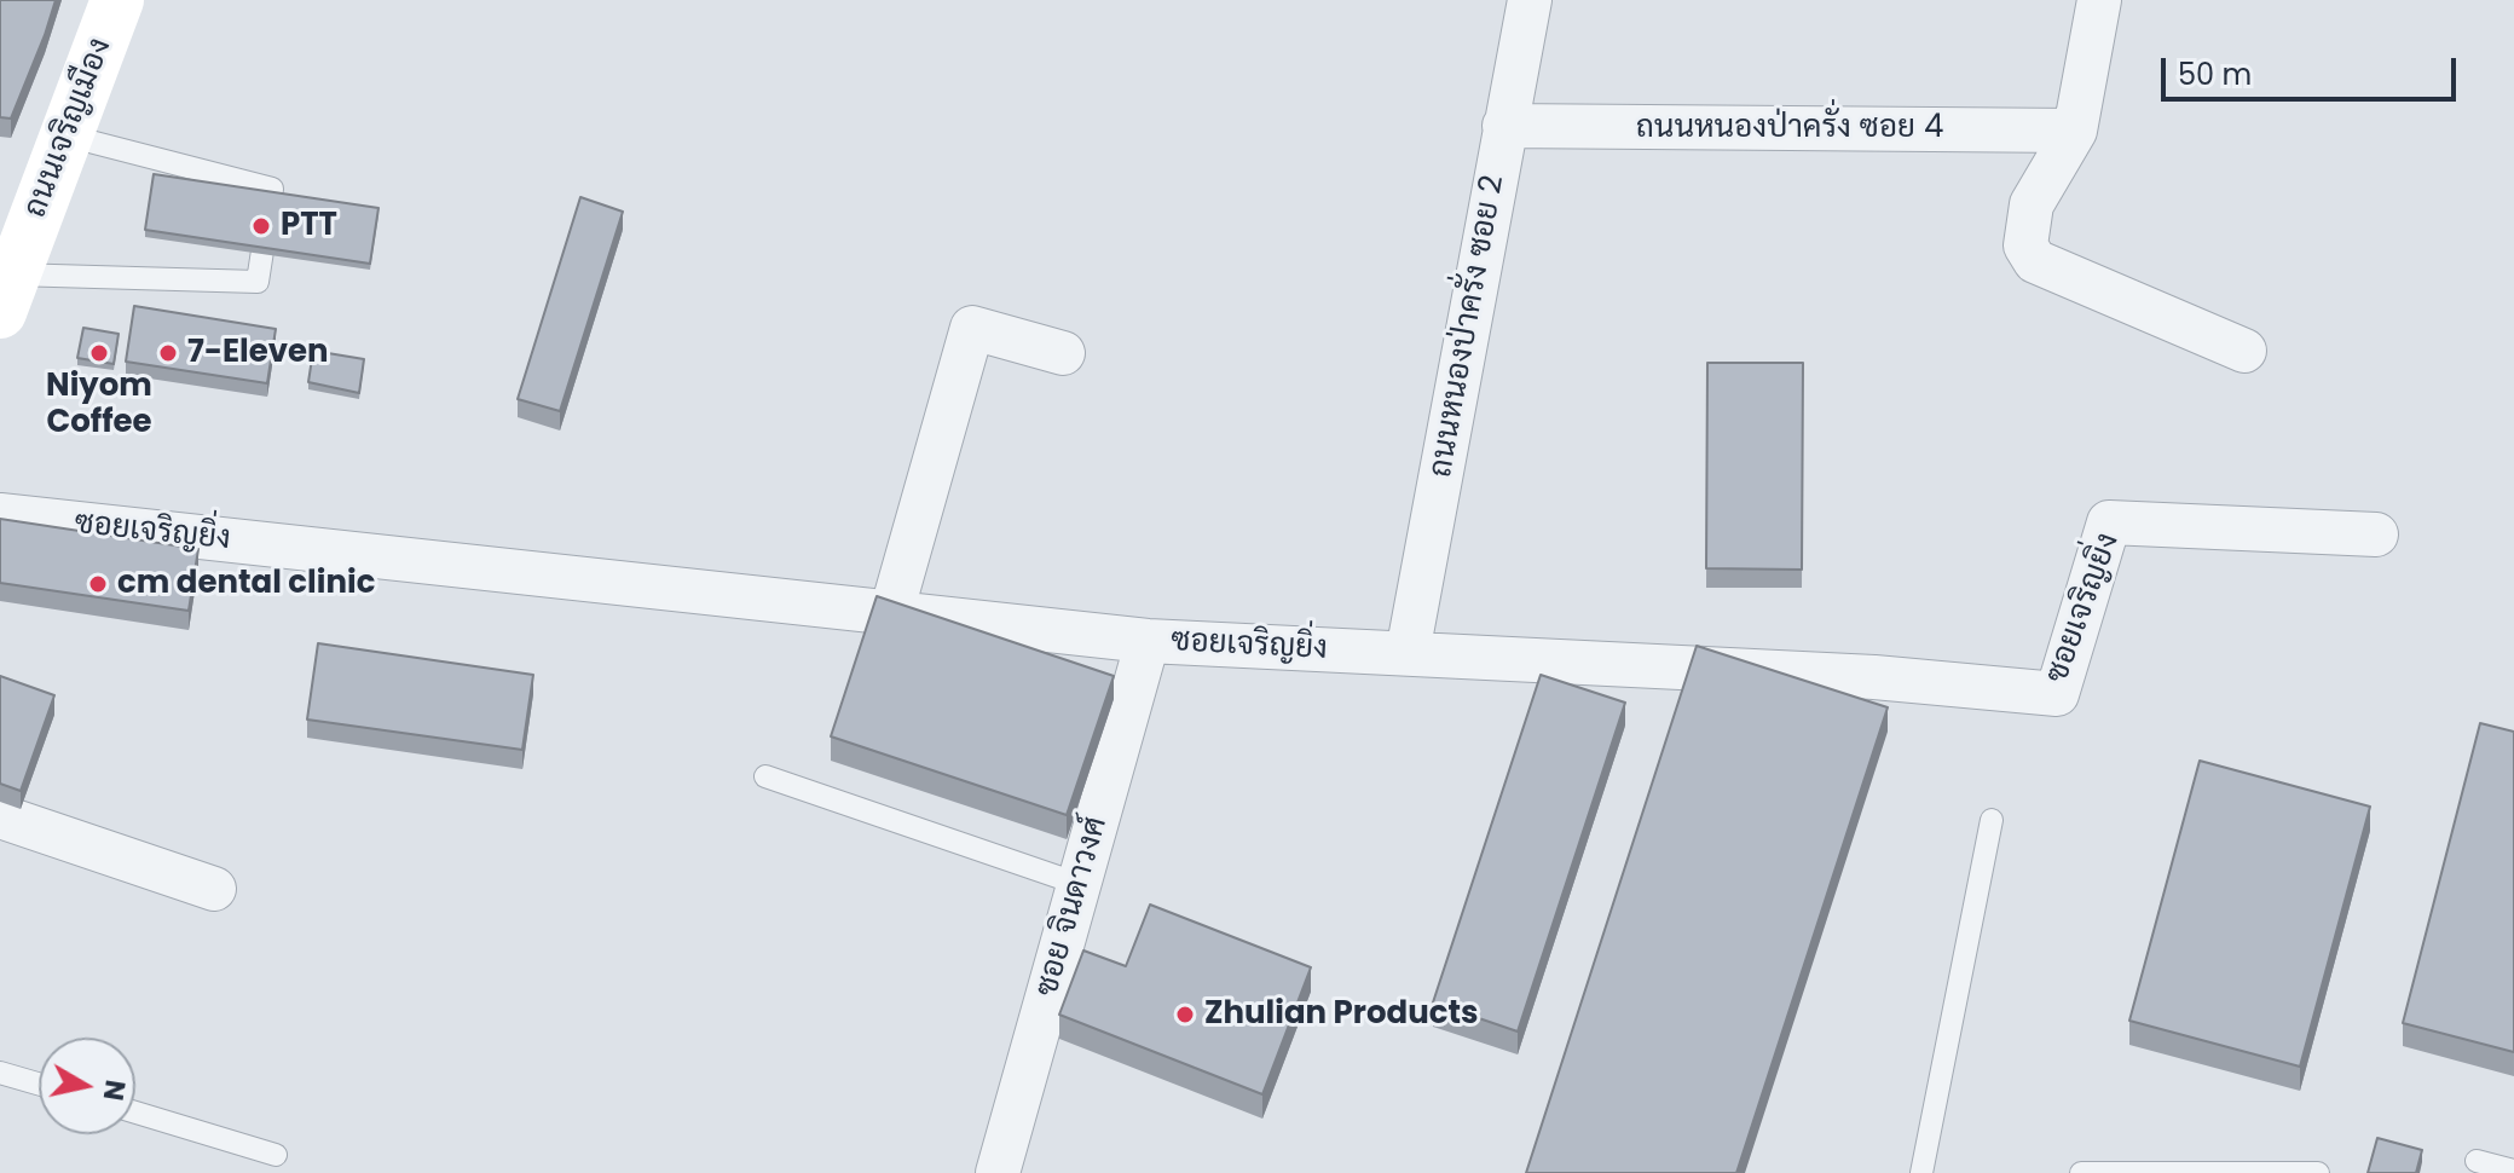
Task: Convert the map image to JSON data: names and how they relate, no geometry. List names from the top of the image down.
{
  "streets": {
    "main road": ["ถนนเจริญเมือง"],
    "street": [
      "ถนนหนองป่าครั่ง ซอย 4",
      "ถนนหนองป่าครั่ง ซอย 2",
      "ซอยเจริญยิ่ง",
      "ซอย จินดาวงศ์"
    ]
  },
  "crossings": [
    ["ถนนหนองป่าครั่ง ซอย 4", "ถนนหนองป่าครั่ง ซอย 2"],
    ["ถนนหนองป่าครั่ง ซอย 2", "ซอยเจริญยิ่ง"],
    ["ซอยเจริญยิ่ง", "ซอย จินดาวงศ์"]
  ],
  "places": [
    "PTT",
    "Niyom Coffee",
    "7-Eleven",
    "cm dental clinic",
    "Zhulian Products"
  ],
  "scale_bar": "50 m",
  "north": "right"
}
